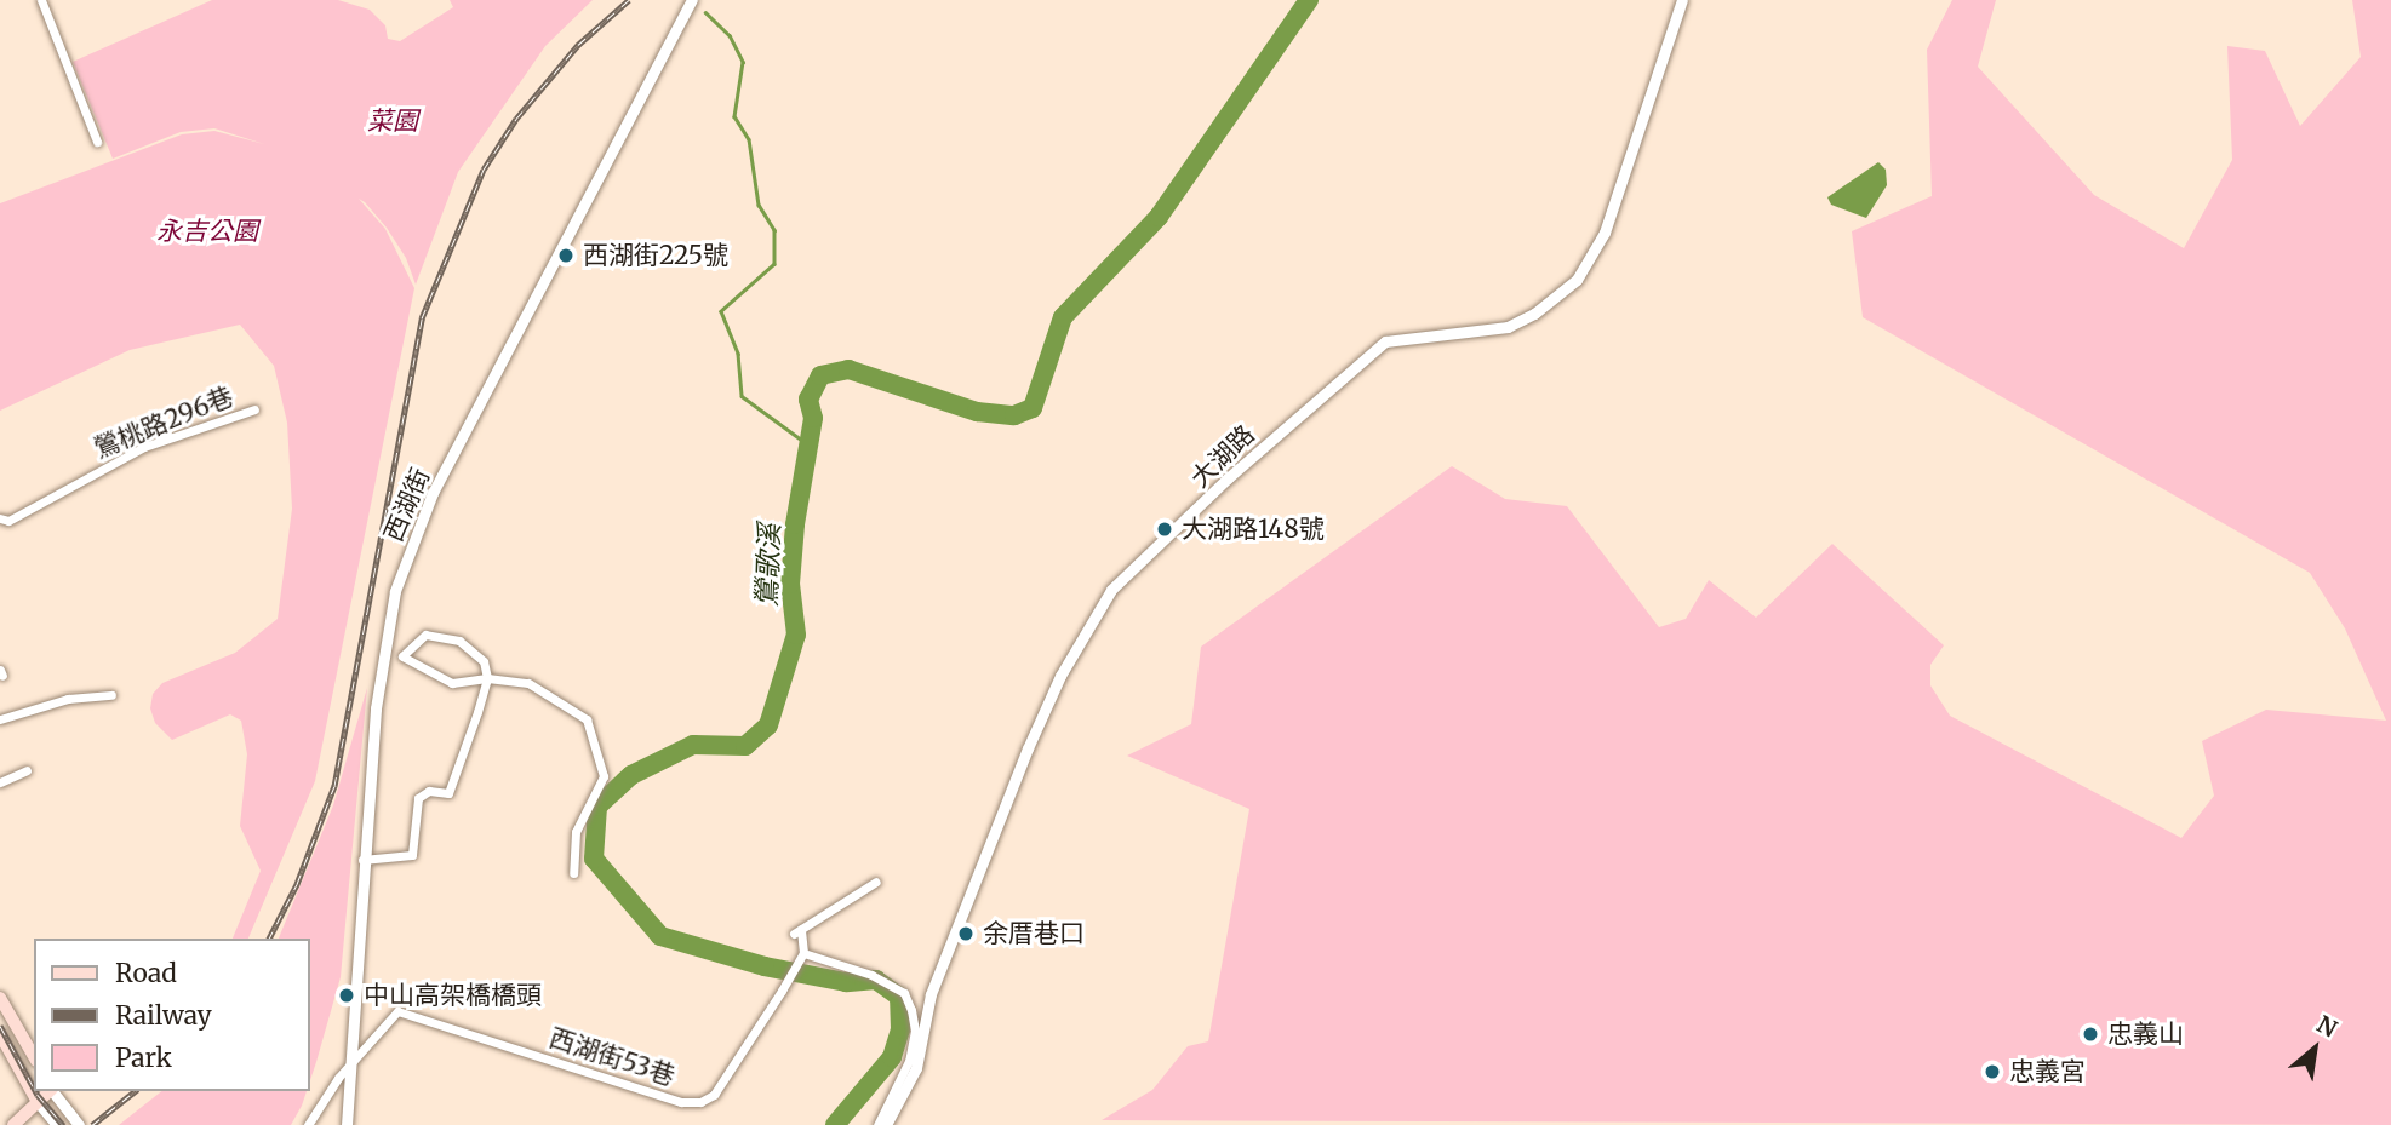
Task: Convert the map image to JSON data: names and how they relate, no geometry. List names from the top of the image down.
{
  "streets": {
    "street": [
      "鶯桃路296巷",
      "大湖路",
      "西湖街",
      "西湖街53巷"
    ]
  },
  "crossings": [
    ["西湖街", "西湖街53巷"]
  ],
  "water": ["鶯歌溪"],
  "parks": ["菜園", "永吉公園"],
  "places": [
    "西湖街225號",
    "大湖路148號",
    "余厝巷口",
    "中山高架橋橋頭",
    "忠義山",
    "忠義宮"
  ],
  "legend": ["Road", "Railway", "Park"],
  "north": "top right"
}
